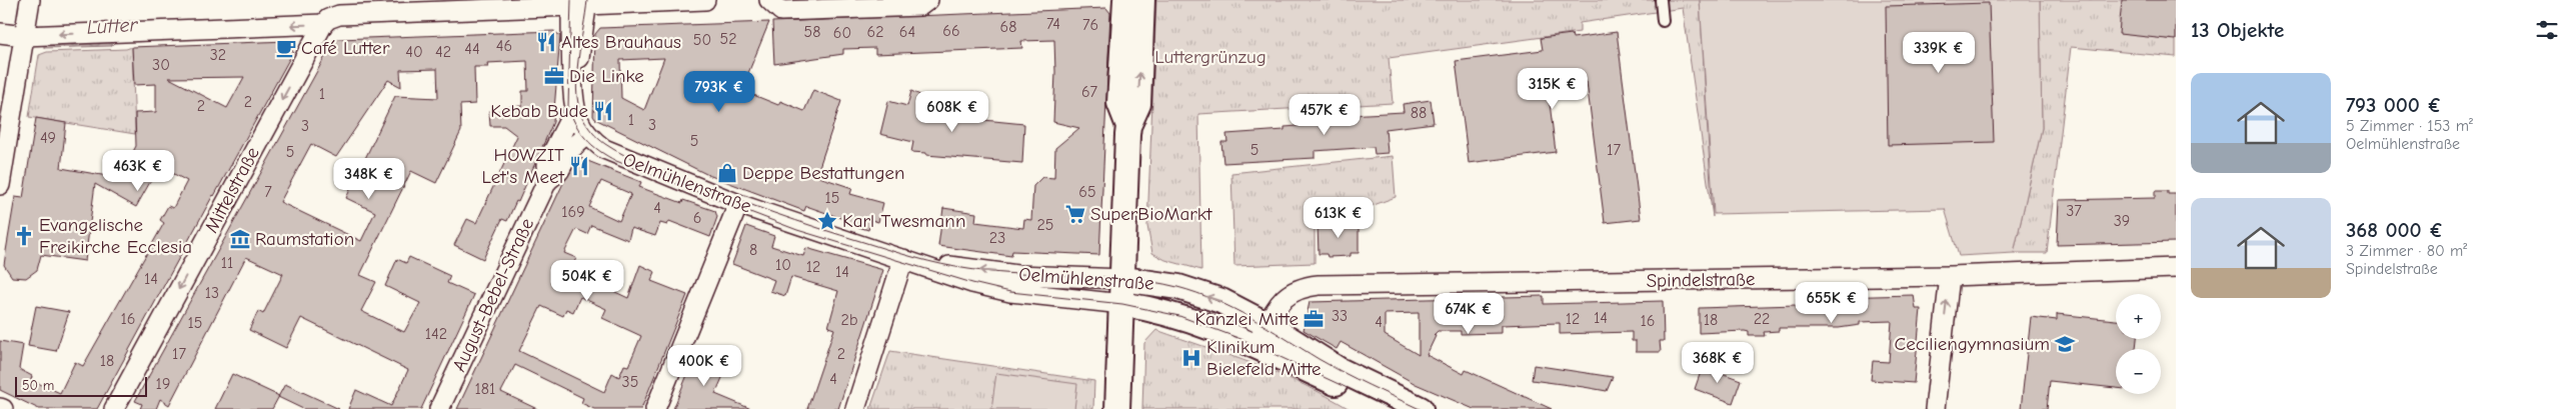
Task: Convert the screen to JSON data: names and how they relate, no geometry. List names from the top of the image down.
{
  "streets": {
    "street": [
      "Oelmühlenstraße",
      "Mittelstraße",
      "Spindelstraße",
      "August-Bebel-Straße"
    ]
  },
  "crossings": [
    ["Oelmühlenstraße", "Spindelstraße"],
    ["Oelmühlenstraße", "August-Bebel-Straße"]
  ],
  "one_way": ["Mittelstraße"],
  "water": ["Lutter"],
  "parks": ["Luttergrünzug"],
  "places": {
    "restaurant": ["Altes Brauhaus", "Kebab Bude", "HOWZIT Let's Meet"],
    "cafe": ["Café Lutter"],
    "office": ["Die Linke", "Kanzlei Mitte"],
    "shop": ["Deppe Bestattungen"],
    "supermarket": ["SuperBioMarkt"],
    "place": ["Karl Twesmann"],
    "church": ["Evangelische Freikirche Ecclesia"],
    "museum": ["Raumstation"],
    "school or university": ["Ceciliengymnasium"],
    "hospital": ["Klinikum Bielefeld Mitte"]
  },
  "house_numbers": [
    "74",
    "76",
    "68",
    "66",
    "58",
    "62",
    "64",
    "60",
    "52",
    "50",
    "46",
    "44",
    "40",
    "42",
    "32",
    "30",
    "67",
    "1",
    "2",
    "2",
    "88",
    "1",
    "3",
    "3",
    "49",
    "5",
    "5",
    "17",
    "5",
    "7",
    "65",
    "15",
    "4",
    "37",
    "169",
    "6",
    "39",
    "25",
    "23",
    "8",
    "11",
    "10",
    "12",
    "14",
    "14",
    "13",
    "33",
    "14",
    "16",
    "12",
    "22",
    "2b",
    "18",
    "16",
    "4",
    "15",
    "142",
    "17",
    "2",
    "18",
    "4",
    "35",
    "19",
    "181"
  ],
  "scale_bar": "50 m",
  "page": {
    "heading": "13 Objekte",
    "price": [
      "339K €",
      "315K €",
      "793K €",
      "608K €",
      "457K €",
      "463K €",
      "348K €",
      "613K €",
      "504K €",
      "655K €",
      "674K €",
      "368K €",
      "400K €"
    ],
    "list": [
      {
        "name": "793 000 €",
        "note": "5 Zimmer · 153 m² · Oelmühlenstraße"
      },
      {
        "name": "368 000 €",
        "note": "3 Zimmer · 80 m² · Spindelstraße"
      }
    ],
    "map_buttons": ["+", "−"],
    "scale": "50 m"
  }
}
